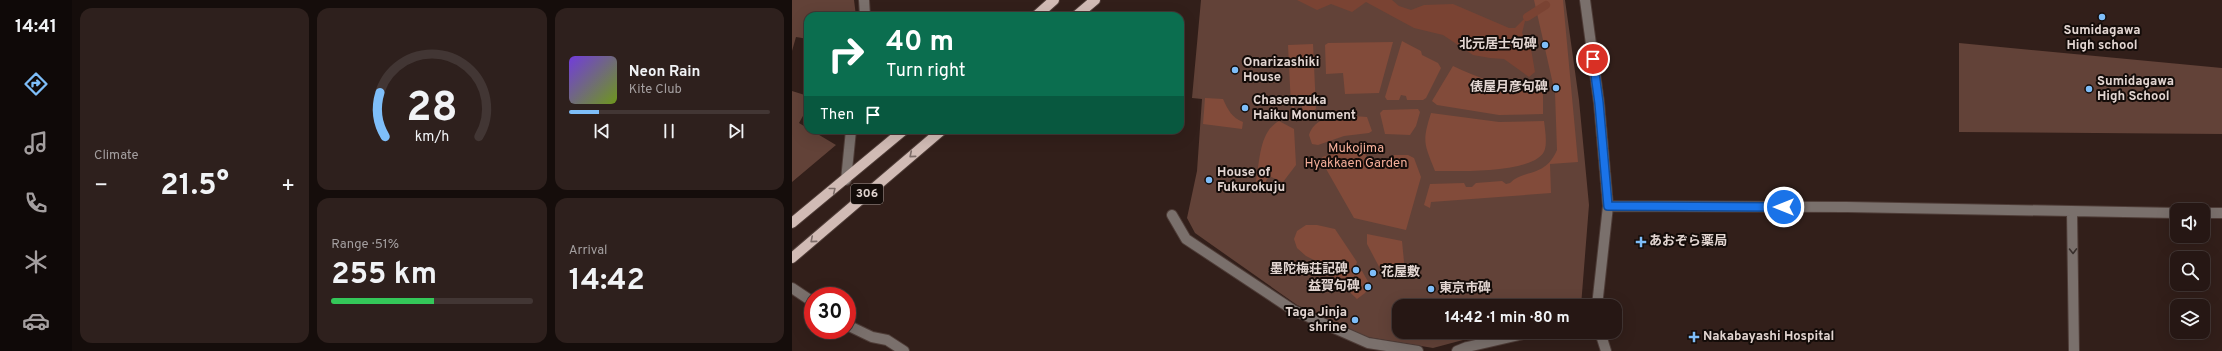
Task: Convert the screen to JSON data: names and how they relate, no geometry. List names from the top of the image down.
{
  "streets": {
    "main road": ["306"]
  },
  "parks": ["Mukojima Hyakkaen Garden"],
  "places": {
    "other": [
      "Sumidagawa High school",
      "北元居士句碑",
      "Onarizashiki House",
      "俵屋月彦句碑",
      "Sumidagawa High School",
      "Chasenzuka Haiku Monument",
      "House of Fukurokuju",
      "墨陀梅荘記碑",
      "花屋敷",
      "益賀句碑",
      "東京市碑",
      "Taga Jinja shrine"
    ],
    "health": ["あおぞら薬局", "Nakabayashi Hospital"]
  },
  "page": {
    "tabs": "14:41",
    "tile": [
      "Climate",
      ["Range · 51%", "255 km"],
      ["Arrival", "14:42"]
    ],
    "turn": ["40 m", "Turn right"],
    "song": ["Neon Rain", "Kite Club"],
    "then": "Then",
    "heat": ["−", "21.5°", "+"],
    "limit": "30",
    "trip": "14:42 · 1 min · 80 m",
    "gauge": ["28", "km/h"]
  }
}
